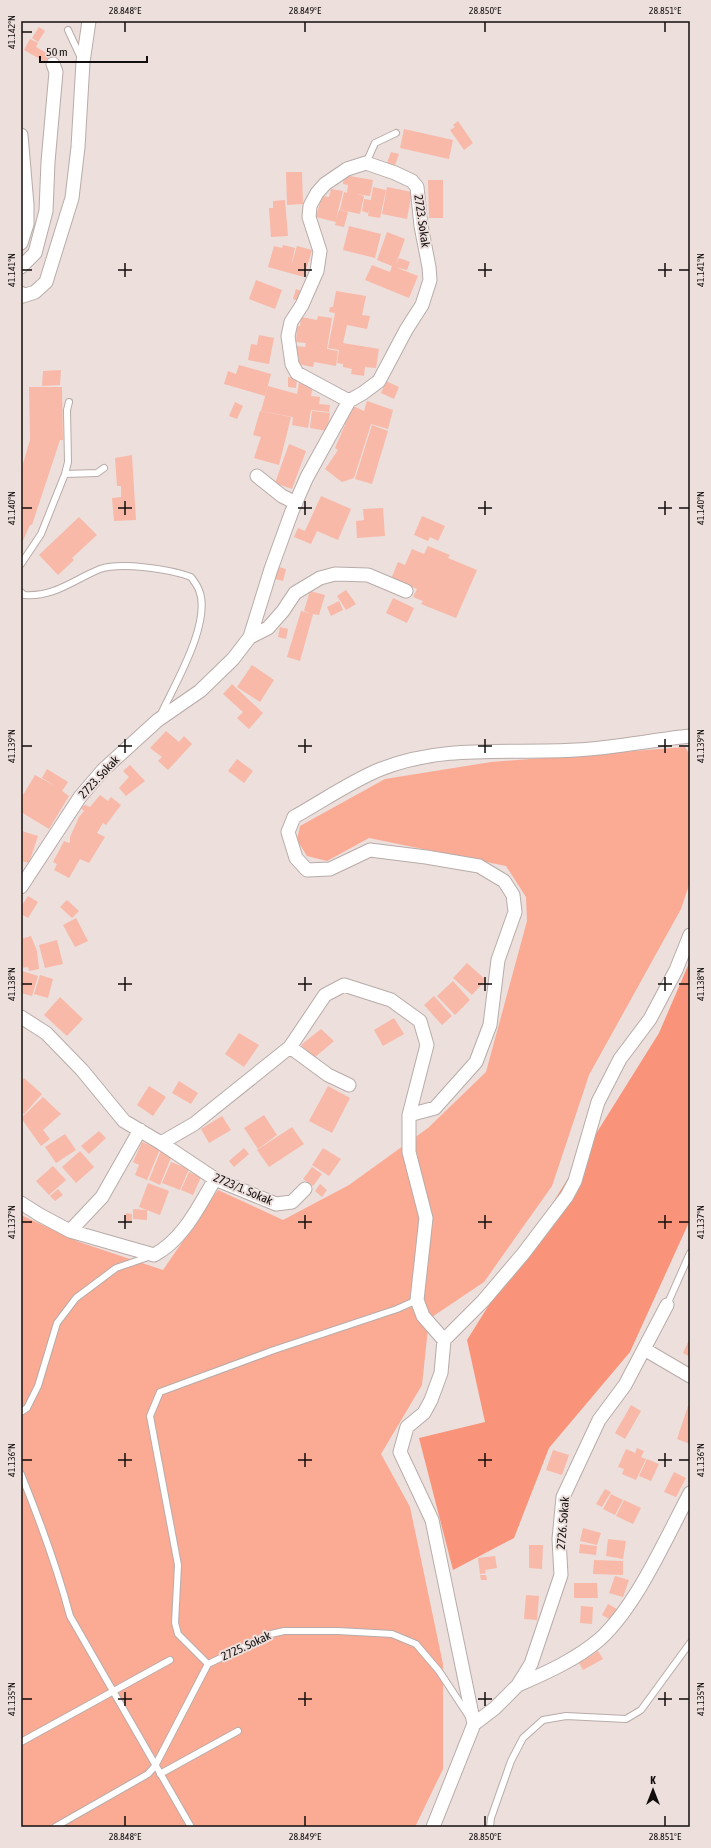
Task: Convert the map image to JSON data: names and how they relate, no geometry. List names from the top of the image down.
{
  "streets": {
    "street": ["2723. Sokak", "2723/1. Sokak", "2726. Sokak"],
    "lane": ["2725. Sokak"]
  },
  "crossings": [
    ["2726. Sokak", "2725. Sokak"]
  ],
  "scale_bar": "50 m",
  "north": "top",
  "coordinates": [
    "28.848°E",
    "28.849°E",
    "28.850°E",
    "28.851°E",
    "41.142°N",
    "41.141°N",
    "41.140°N",
    "41.139°N",
    "41.138°N",
    "41.137°N",
    "41.136°N",
    "41.135°N"
  ]
}
